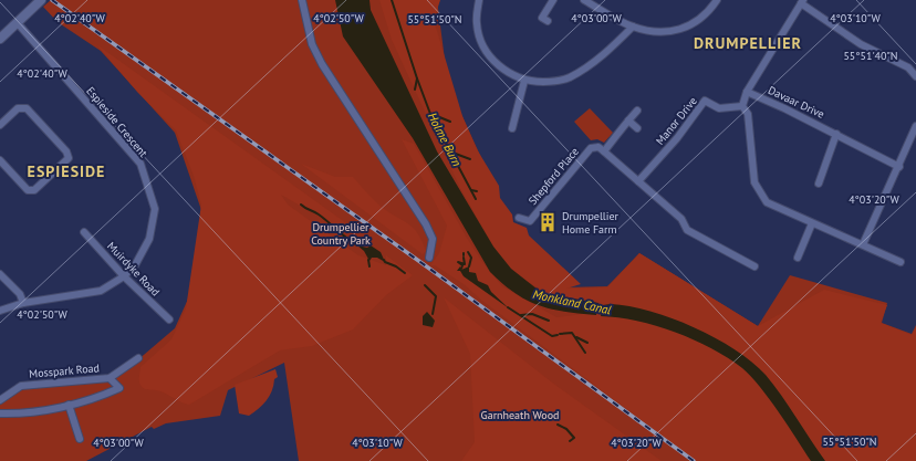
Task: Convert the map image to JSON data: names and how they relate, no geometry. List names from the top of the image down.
{
  "streets": {
    "street": [
      "Davaar Drive",
      "Manor Drive",
      "Espieside Crescent",
      "Shepford Place",
      "Muirdyke Road",
      "Mosspark Road"
    ]
  },
  "crossings": [
    ["Espieside Crescent", "Muirdyke Road"]
  ],
  "districts": ["DRUMPELLIER", "ESPIESIDE"],
  "water": ["Holme Burn", "Monkland Canal"],
  "parks": ["Drumpellier Country Park", "Garnheath Wood"],
  "places": {
    "building": ["Drumpellier Home Farm"]
  },
  "coordinates": [
    "4°02'40\"W",
    "4°02'50\"W",
    "4°03'00\"W",
    "4°03'10\"W",
    "55°51'50\"N",
    "55°51'40\"N",
    "4°03'20\"W"
  ]
}
